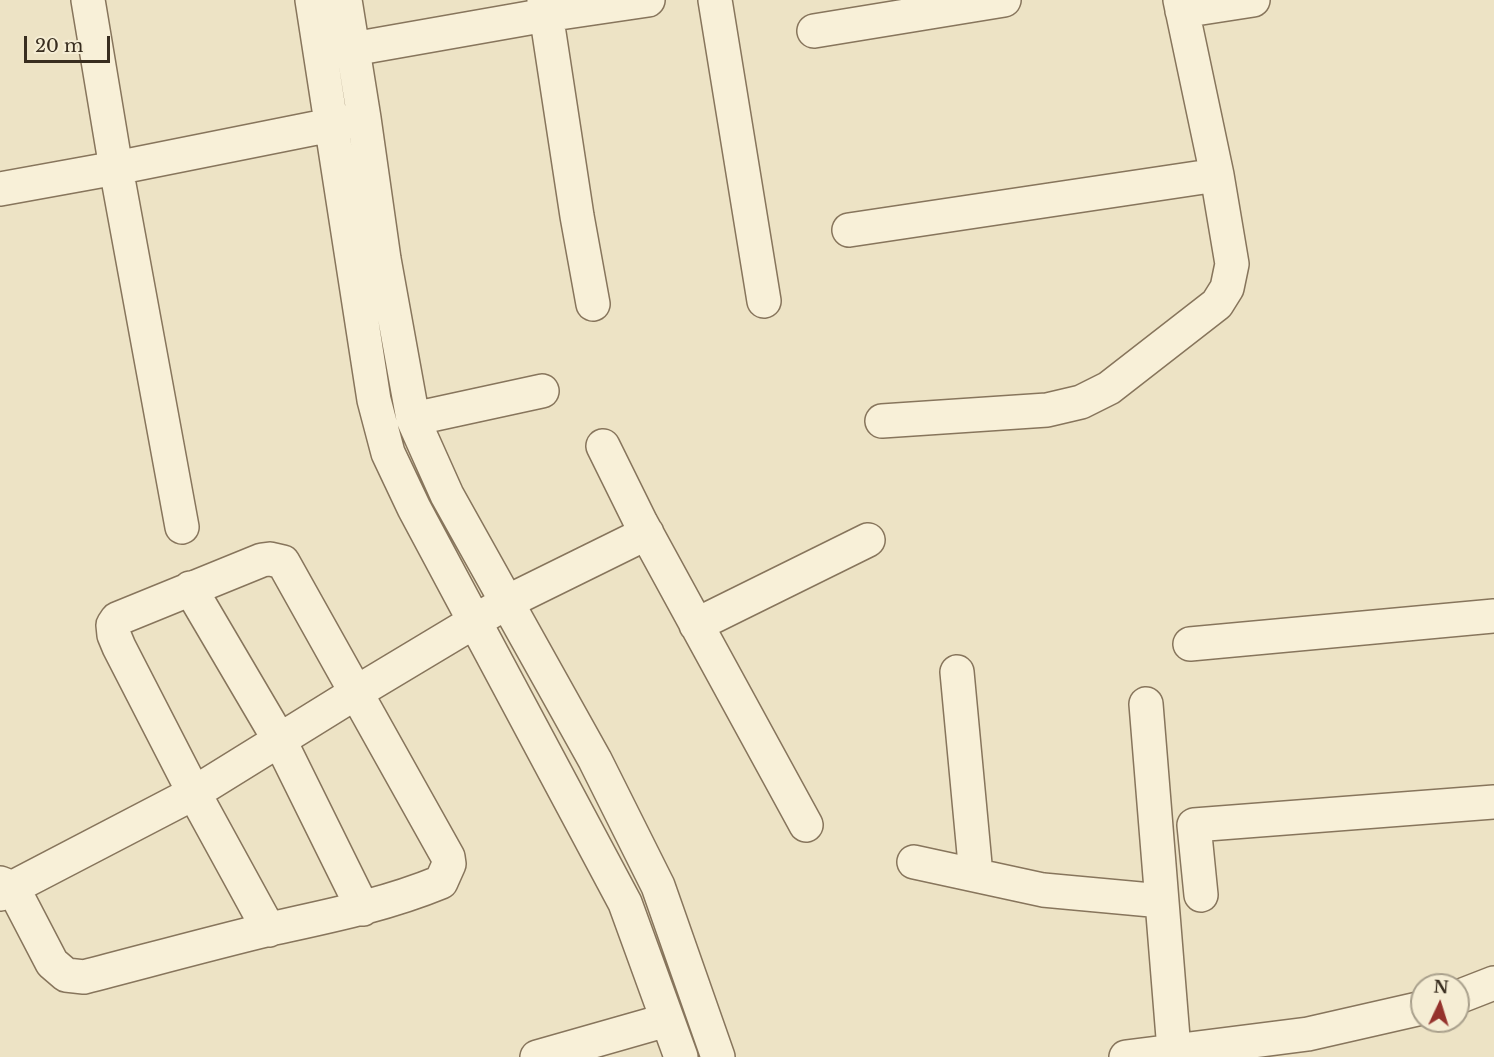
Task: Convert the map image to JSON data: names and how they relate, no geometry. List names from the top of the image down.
{
  "scale_bar": "20 m",
  "north": "top"
}
